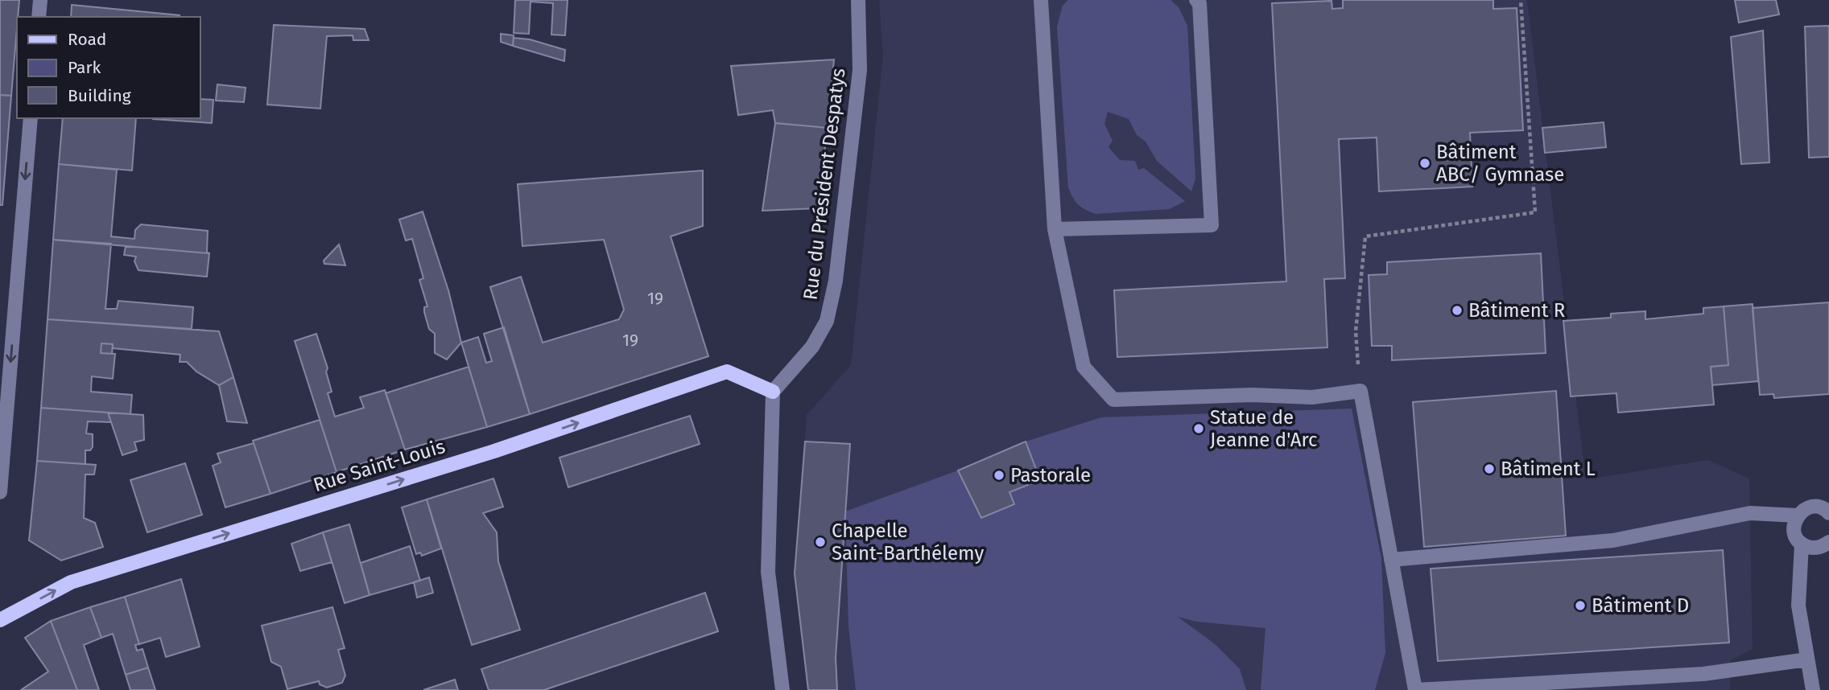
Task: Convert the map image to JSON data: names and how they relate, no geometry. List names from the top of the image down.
{
  "streets": {
    "main road": ["Rue Saint-Louis"],
    "street": ["Rue du Président Despatys"]
  },
  "crossings": [
    ["Rue du Président Despatys", "Rue Saint-Louis"]
  ],
  "one_way": ["Rue Saint-Louis"],
  "places": [
    "Bâtiment ABC/ Gymnase",
    "Bâtiment R",
    "Statue de Jeanne d'Arc",
    "Bâtiment L",
    "Pastorale",
    "Chapelle Saint-Barthélemy",
    "Bâtiment D"
  ],
  "house_numbers": ["19", "19"],
  "legend": ["Road", "Park", "Building"]
}
